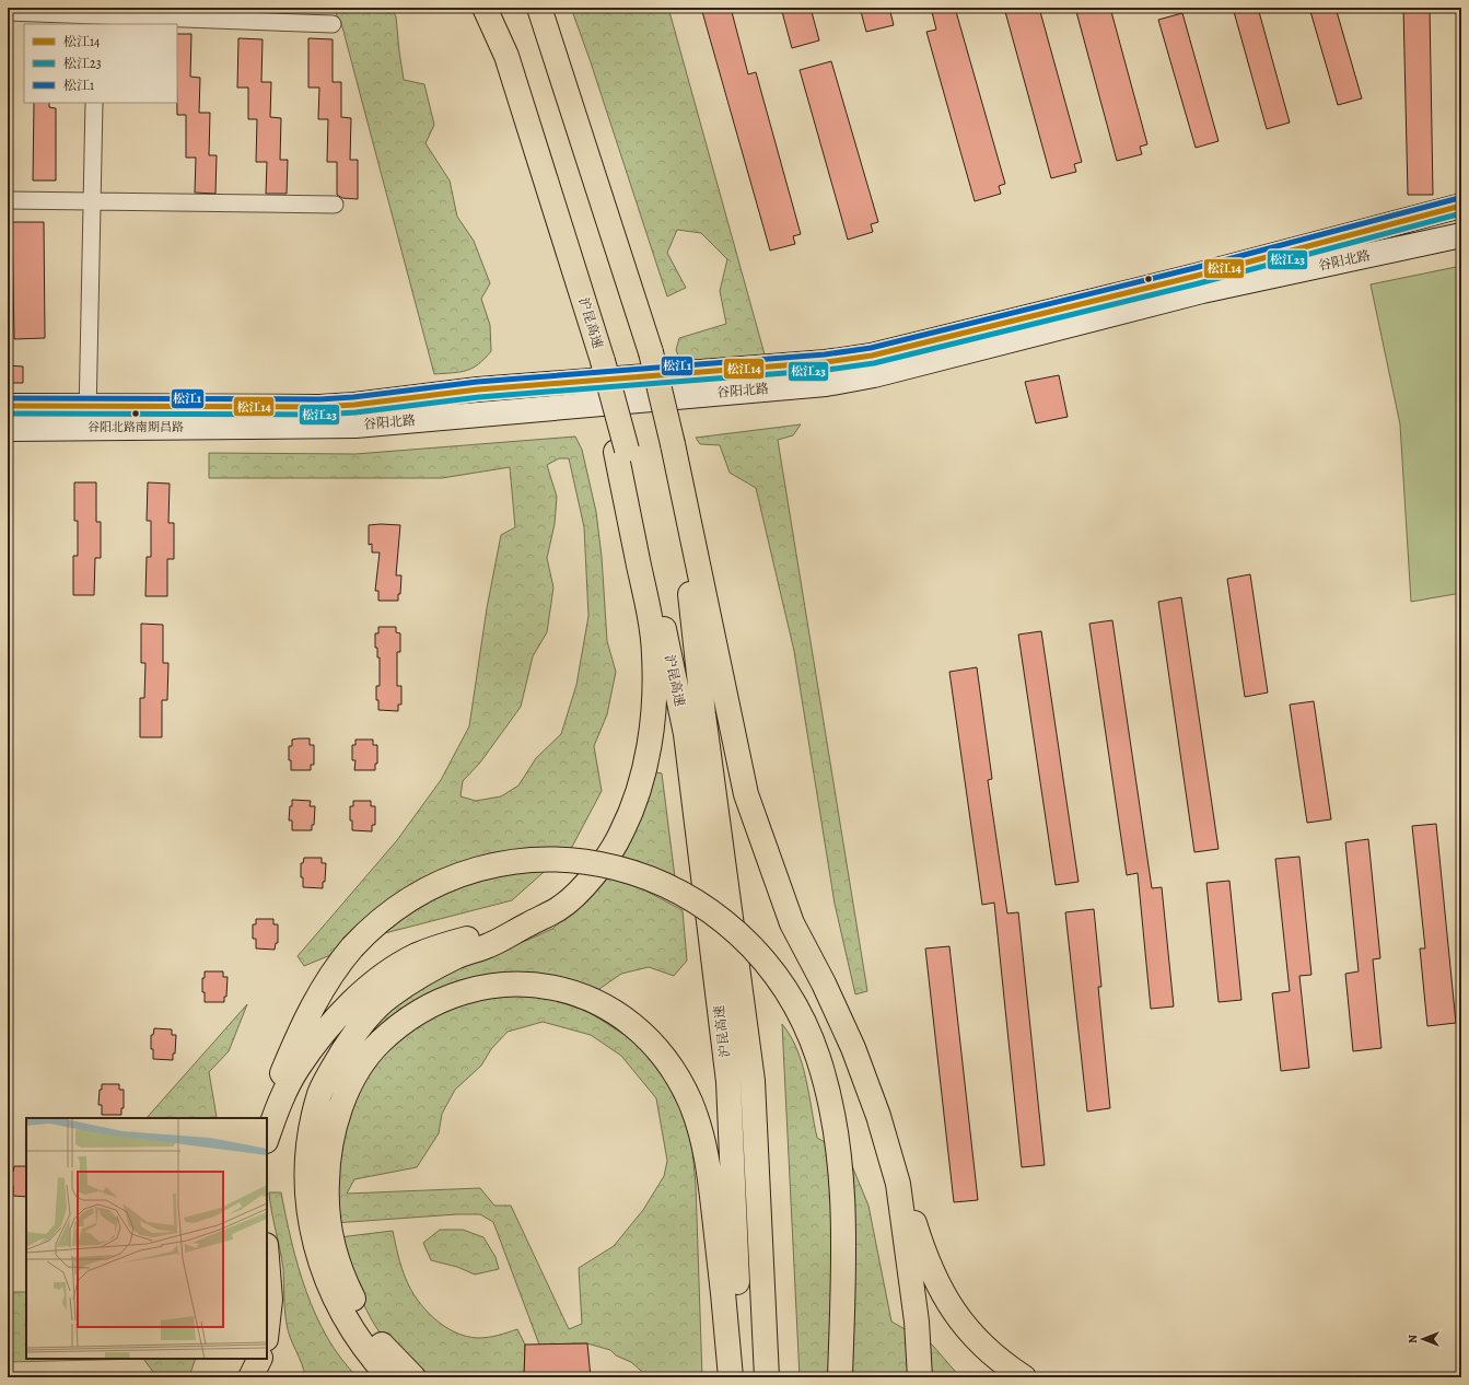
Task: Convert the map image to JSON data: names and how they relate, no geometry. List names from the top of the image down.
{
  "streets": {
    "highway": ["沪昆高速"],
    "main road": ["谷阳北路"]
  },
  "places": ["谷阳北路南期昌路"],
  "lines": ["transit line 松江1", "transit line 松江14", "transit line 松江23"],
  "legend": ["松江14", "松江23", "松江1"],
  "north": "left"
}
